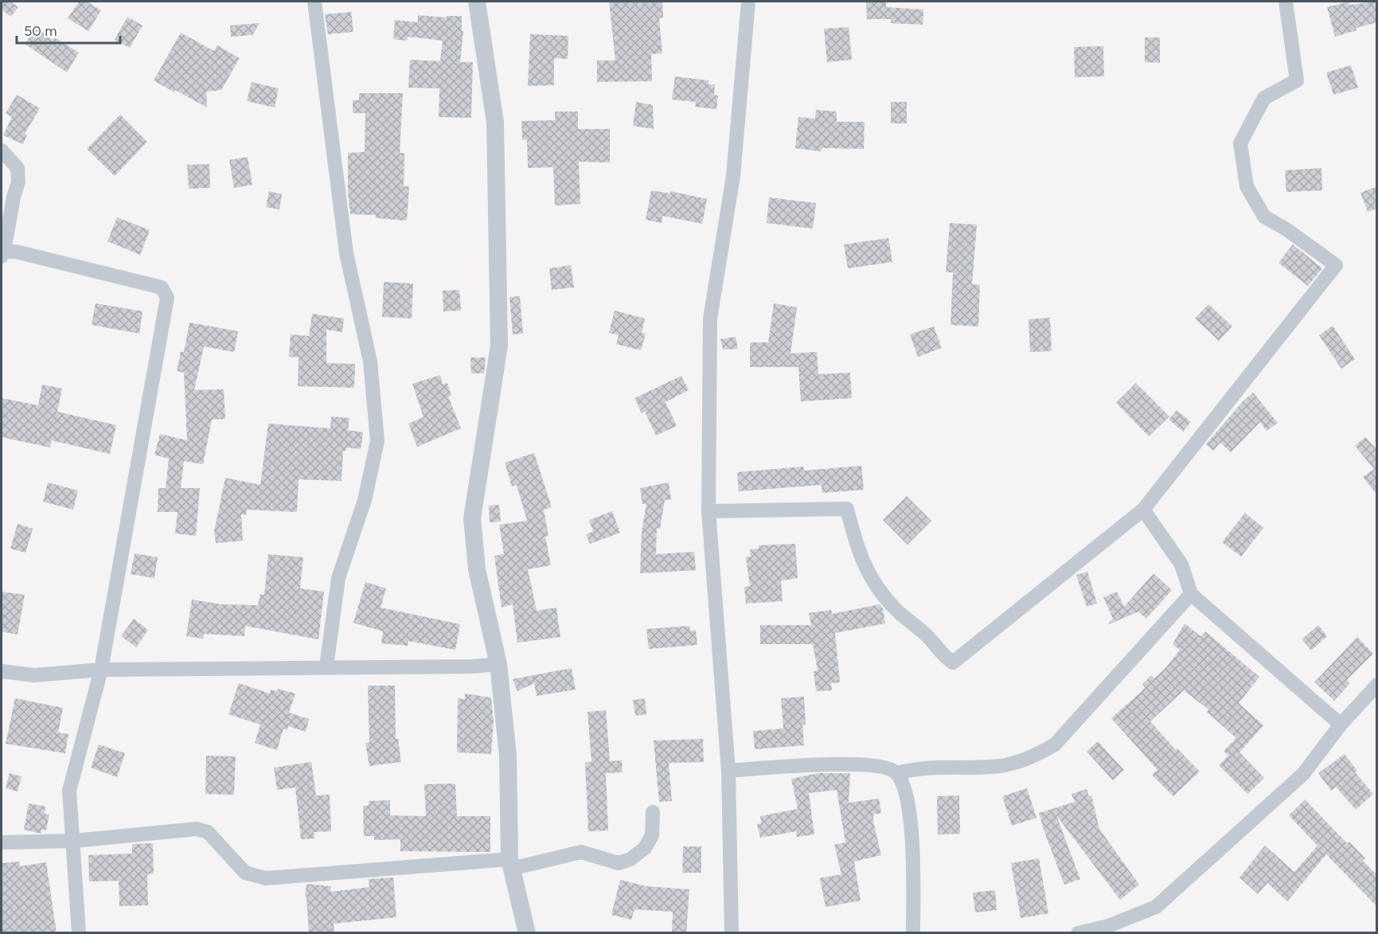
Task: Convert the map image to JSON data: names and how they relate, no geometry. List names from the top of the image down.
{
  "scale_bar": "50 m"
}
